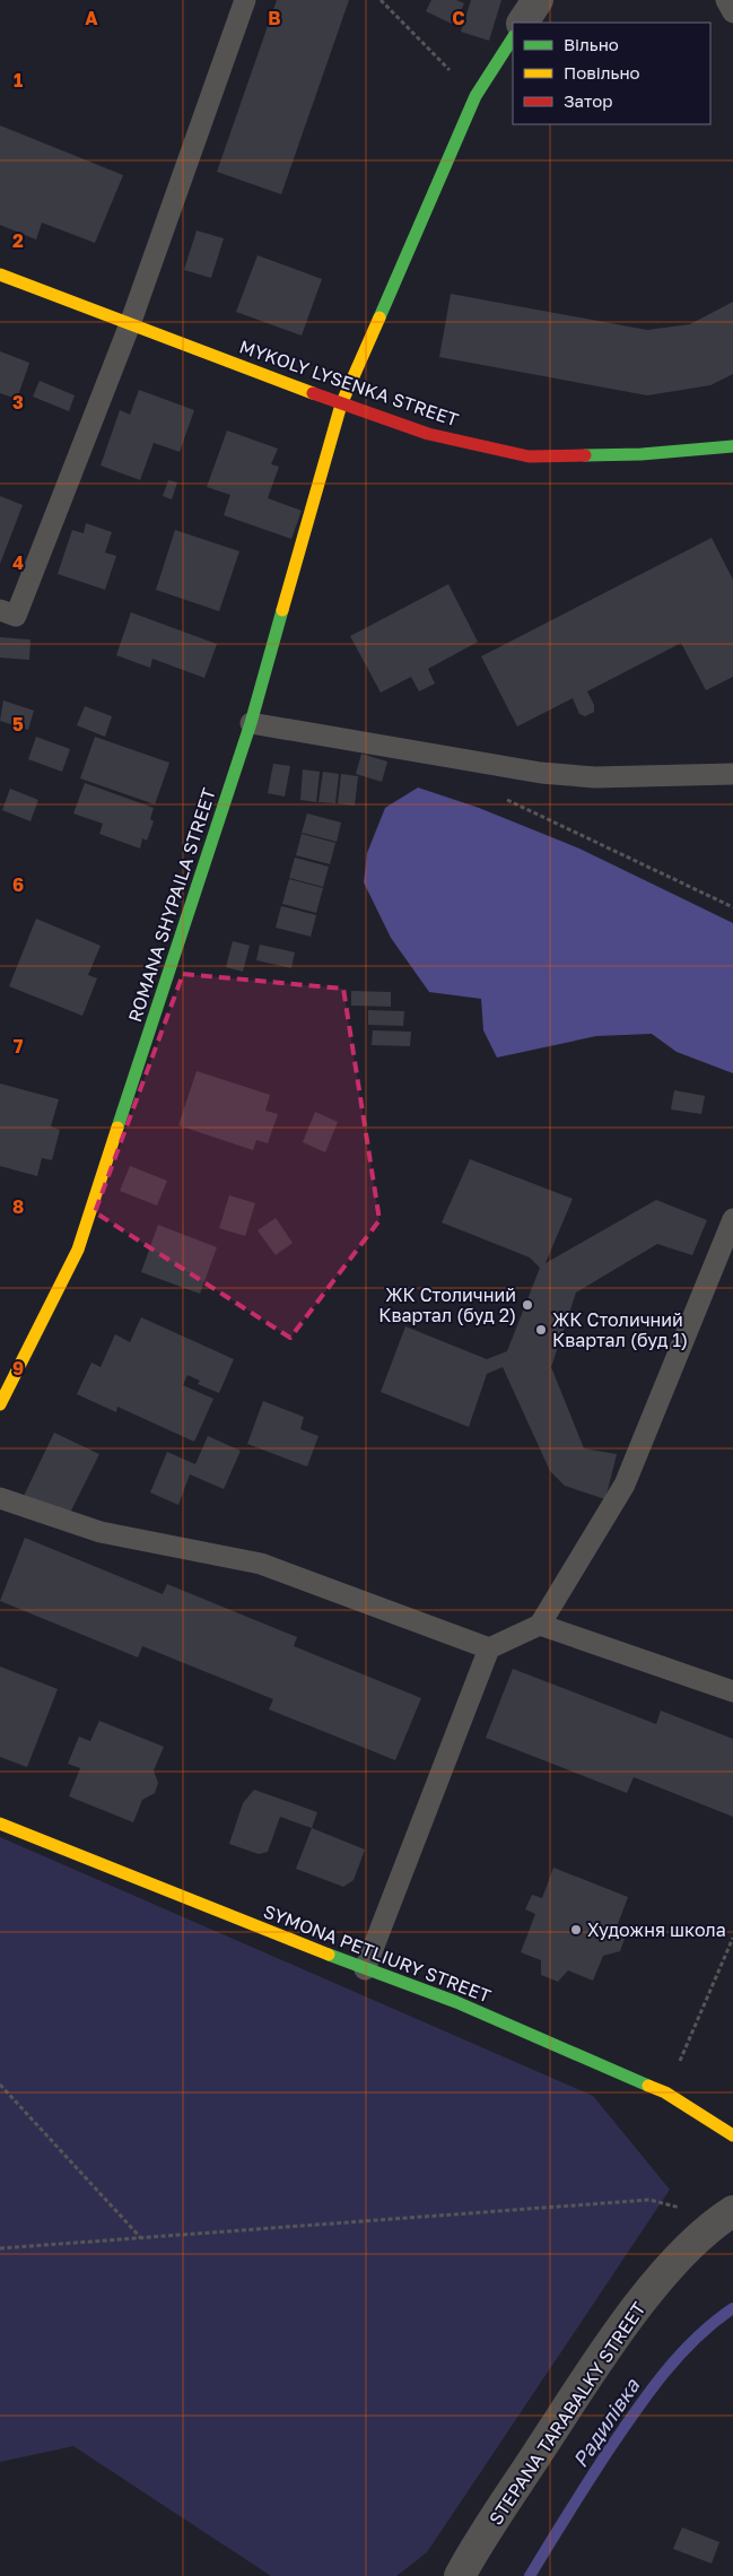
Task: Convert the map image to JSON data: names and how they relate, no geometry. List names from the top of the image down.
{
  "streets": {
    "street": [
      "MYKOLY LYSENKA STREET",
      "ROMANA SHYPAILA STREET",
      "SYMONA PETLIURY STREET",
      "STEPANA TARABALKY STREET"
    ]
  },
  "crossings": [
    ["MYKOLY LYSENKA STREET", "ROMANA SHYPAILA STREET"]
  ],
  "water": ["Радилівка"],
  "places": ["ЖК Столичний Квартал (буд 2)", "ЖК Столичний Квартал (буд 1)", "Художня школа"],
  "legend": ["Вільно", "Повільно", "Затор"],
  "grid": {
    "columns": ["A", "B", "C"],
    "rows": [
      "1",
      "2",
      "3",
      "4",
      "5",
      "6",
      "7",
      "8",
      "9"
    ]
  }
}
